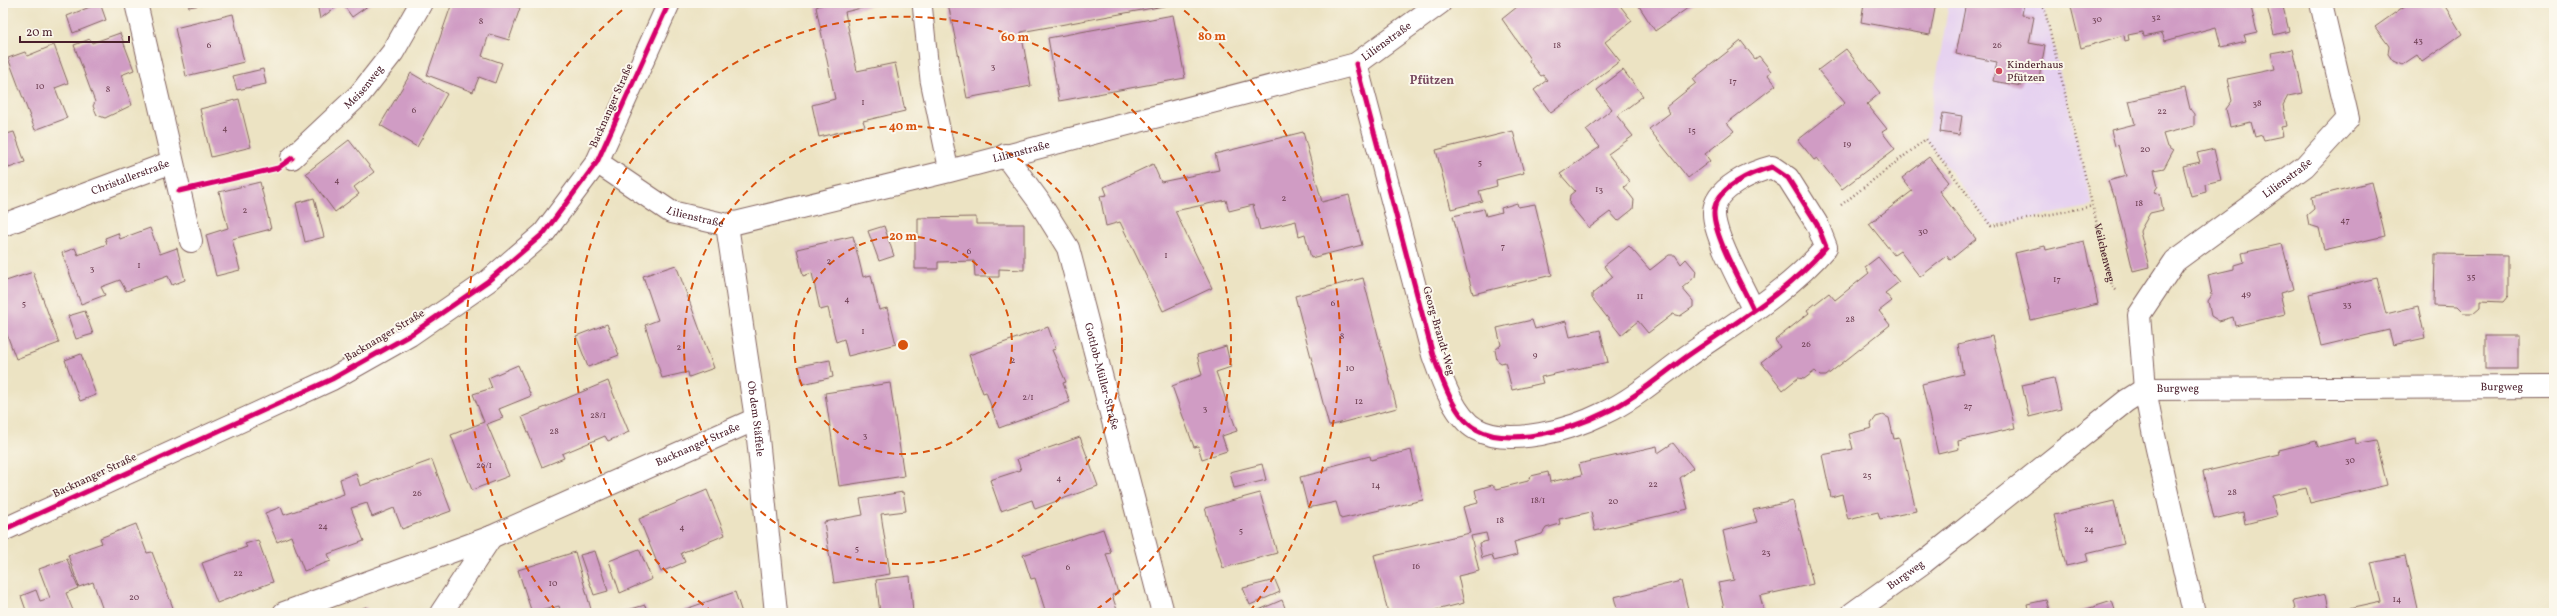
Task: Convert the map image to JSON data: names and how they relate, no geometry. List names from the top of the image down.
{
  "streets": {
    "street": [
      "Lilienstraße",
      "Meisenweg",
      "Backnanger Straße",
      "Christallerstraße",
      "Georg-Brandt-Weg",
      "Gottlob-Müller-Straße",
      "Burgweg",
      "Ob dem Stäffele"
    ],
    "path": ["Veilchenweg"]
  },
  "crossings": [
    ["Lilienstraße", "Backnanger Straße"],
    ["Lilienstraße", "Veilchenweg"],
    ["Lilienstraße", "Georg-Brandt-Weg"],
    ["Lilienstraße", "Gottlob-Müller-Straße"],
    ["Lilienstraße", "Ob dem Stäffele"],
    ["Backnanger Straße", "Ob dem Stäffele"]
  ],
  "districts": ["Pfützen"],
  "places": ["Kinderhaus Pfützen"],
  "house_numbers": [
    "32",
    "30",
    "8",
    "43",
    "6",
    "18",
    "26",
    "3",
    "17",
    "10",
    "8",
    "1",
    "38",
    "6",
    "22",
    "4",
    "15",
    "19",
    "20",
    "5",
    "4",
    "13",
    "2",
    "18",
    "2",
    "47",
    "30",
    "7",
    "6",
    "1",
    "2",
    "1",
    "3",
    "35",
    "17",
    "49",
    "11",
    "4",
    "5",
    "6",
    "33",
    "28",
    "1",
    "8",
    "26",
    "2",
    "9",
    "2",
    "10",
    "2/1",
    "12",
    "27",
    "3",
    "28/1",
    "28",
    "3",
    "30",
    "26/1",
    "25",
    "4",
    "22",
    "14",
    "28",
    "26",
    "18/1",
    "20",
    "18",
    "24",
    "4",
    "24",
    "5",
    "5",
    "23",
    "16",
    "6",
    "22",
    "10",
    "20",
    "14"
  ],
  "scale_bar": "20 m",
  "rings": [
    "80 m",
    "60 m",
    "40 m",
    "20 m"
  ]
}
